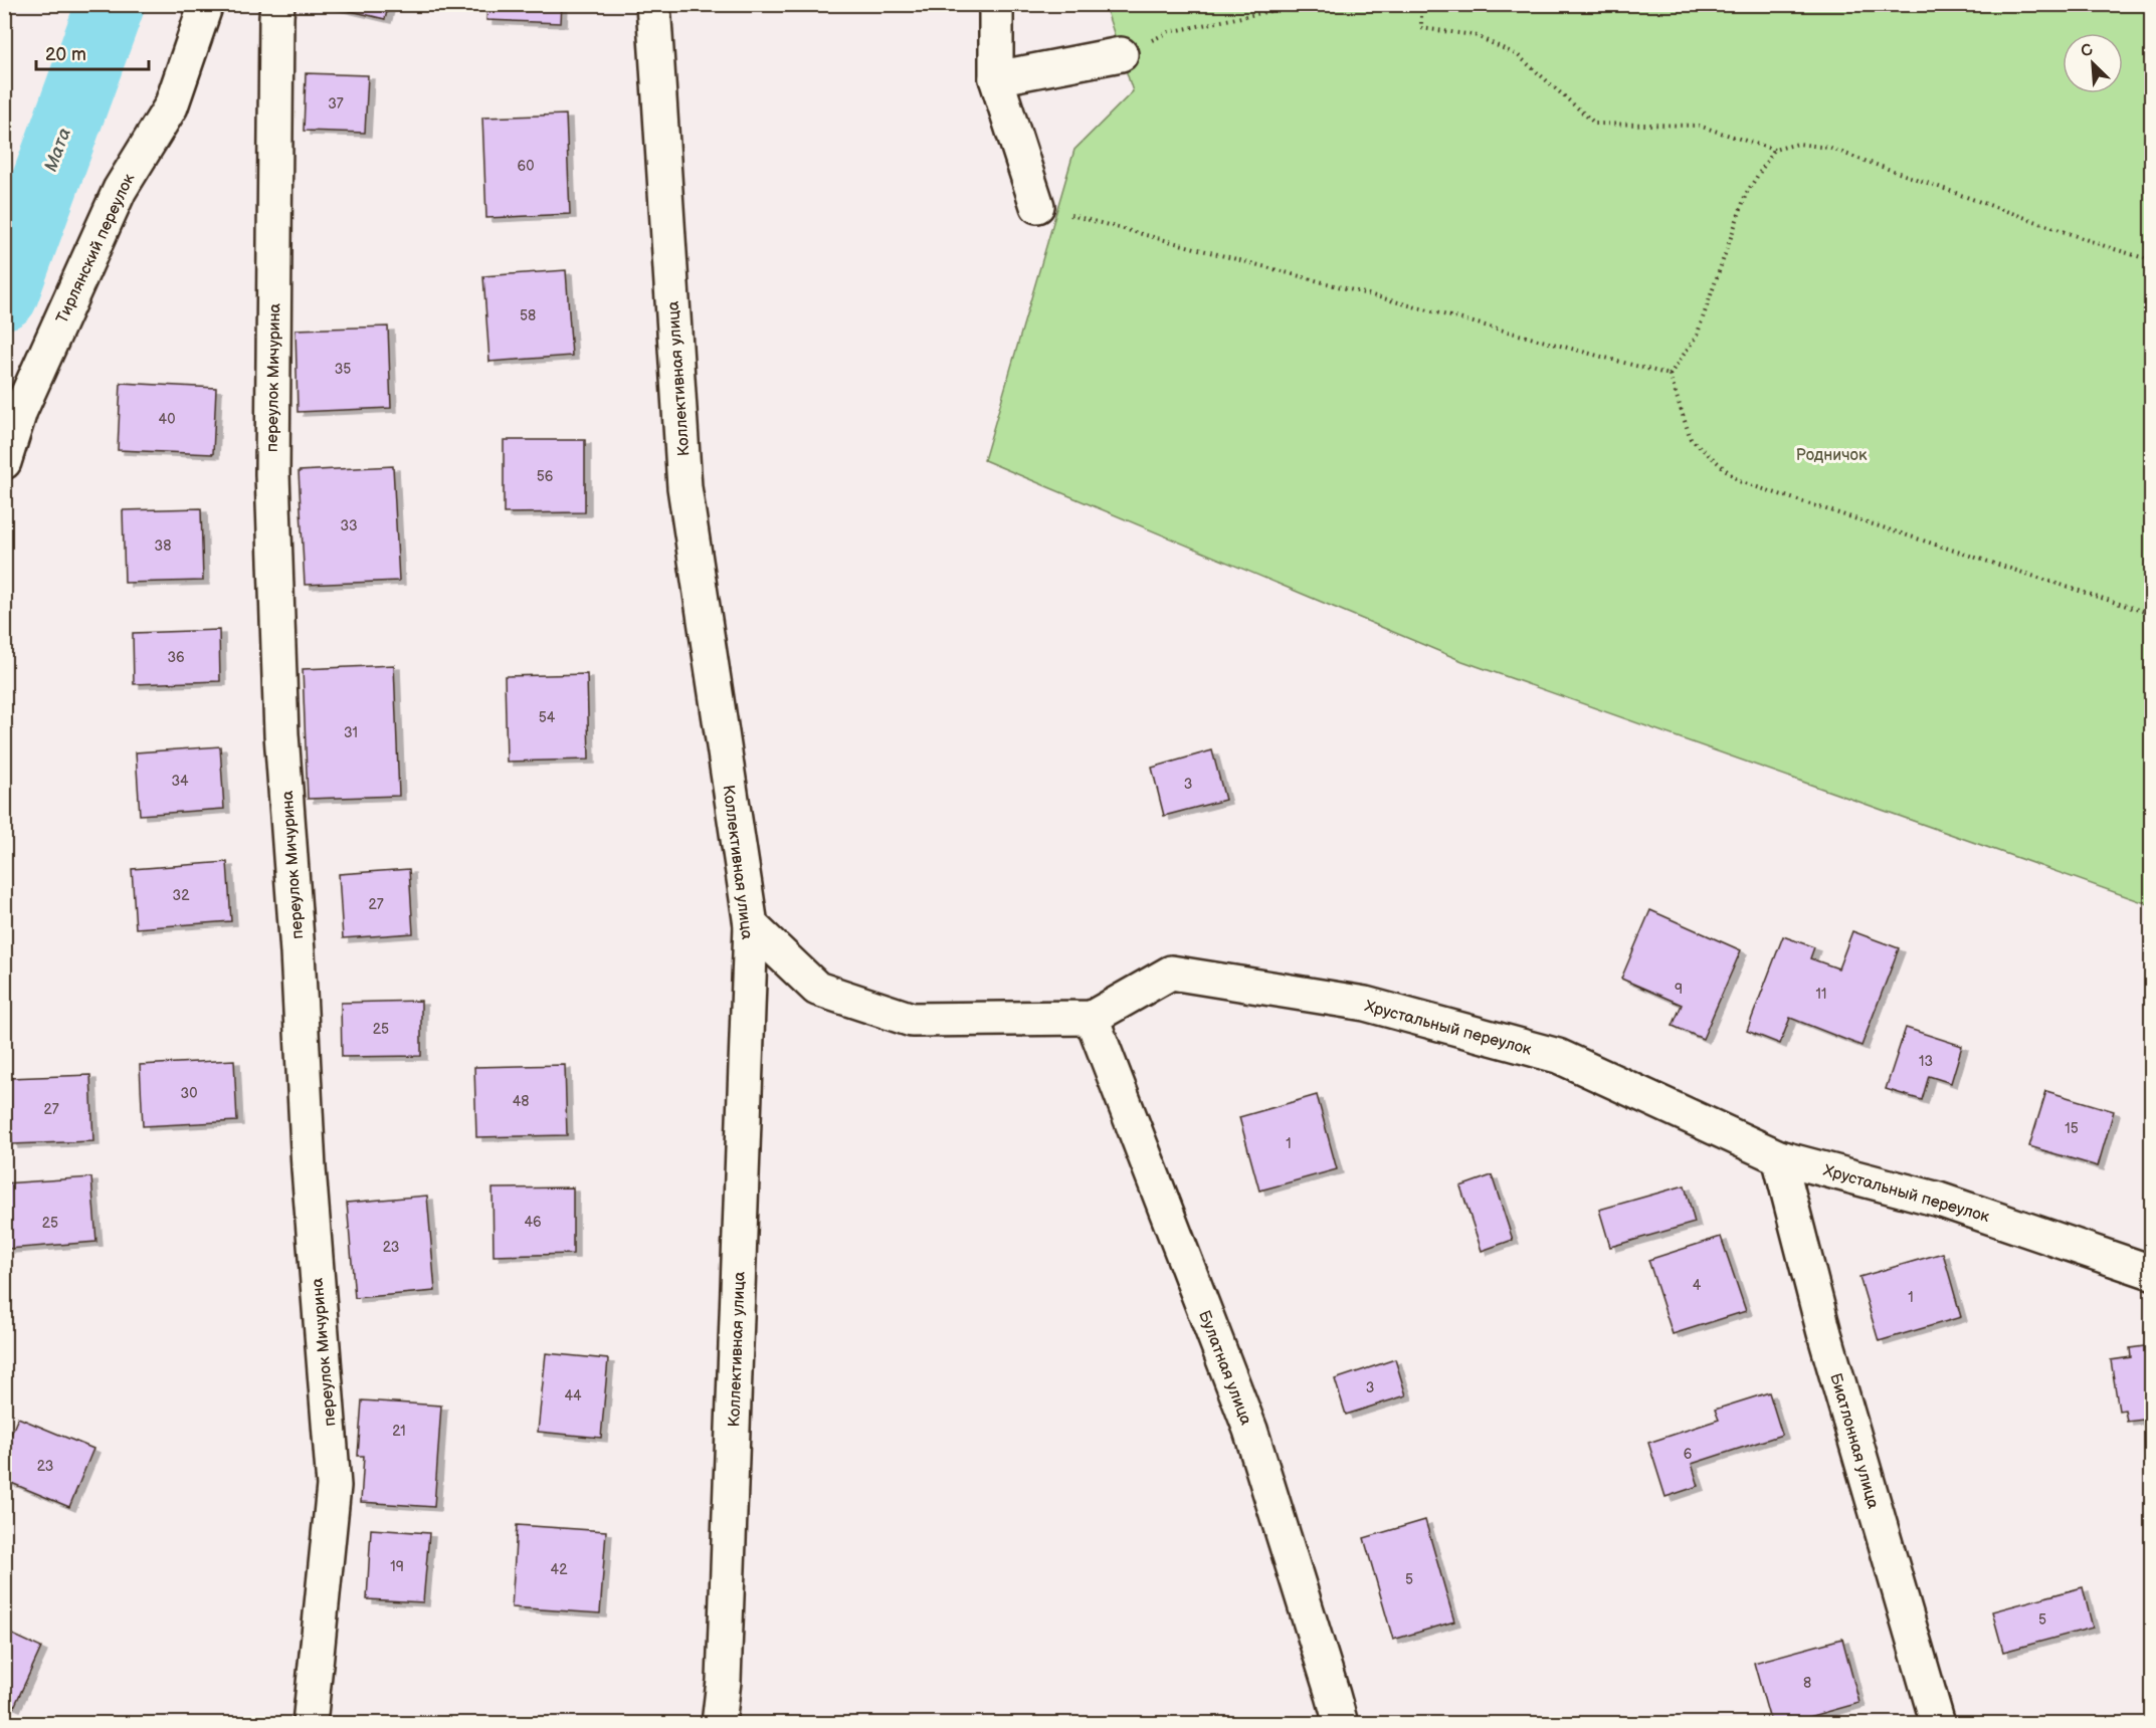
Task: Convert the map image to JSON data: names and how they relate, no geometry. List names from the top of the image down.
{
  "streets": {
    "street": [
      "Тирлянский переулок",
      "переулок Мичурина",
      "Коллективная улица",
      "Хрустальный переулок",
      "Булатная улица",
      "Биатлонная улица"
    ]
  },
  "crossings": [
    ["Коллективная улица", "Хрустальный переулок"],
    ["Хрустальный переулок", "Булатная улица"],
    ["Хрустальный переулок", "Биатлонная улица"]
  ],
  "water": ["Мата"],
  "parks": ["Родничок"],
  "house_numbers": [
    "37",
    "60",
    "58",
    "35",
    "40",
    "56",
    "33",
    "38",
    "36",
    "54",
    "31",
    "34",
    "3",
    "32",
    "27",
    "9",
    "11",
    "25",
    "13",
    "30",
    "48",
    "27",
    "15",
    "1",
    "46",
    "25",
    "23",
    "4",
    "1",
    "3",
    "44",
    "21",
    "6",
    "23",
    "19",
    "42",
    "5",
    "5",
    "8"
  ],
  "scale_bar": "20 m",
  "north": "top left"
}
